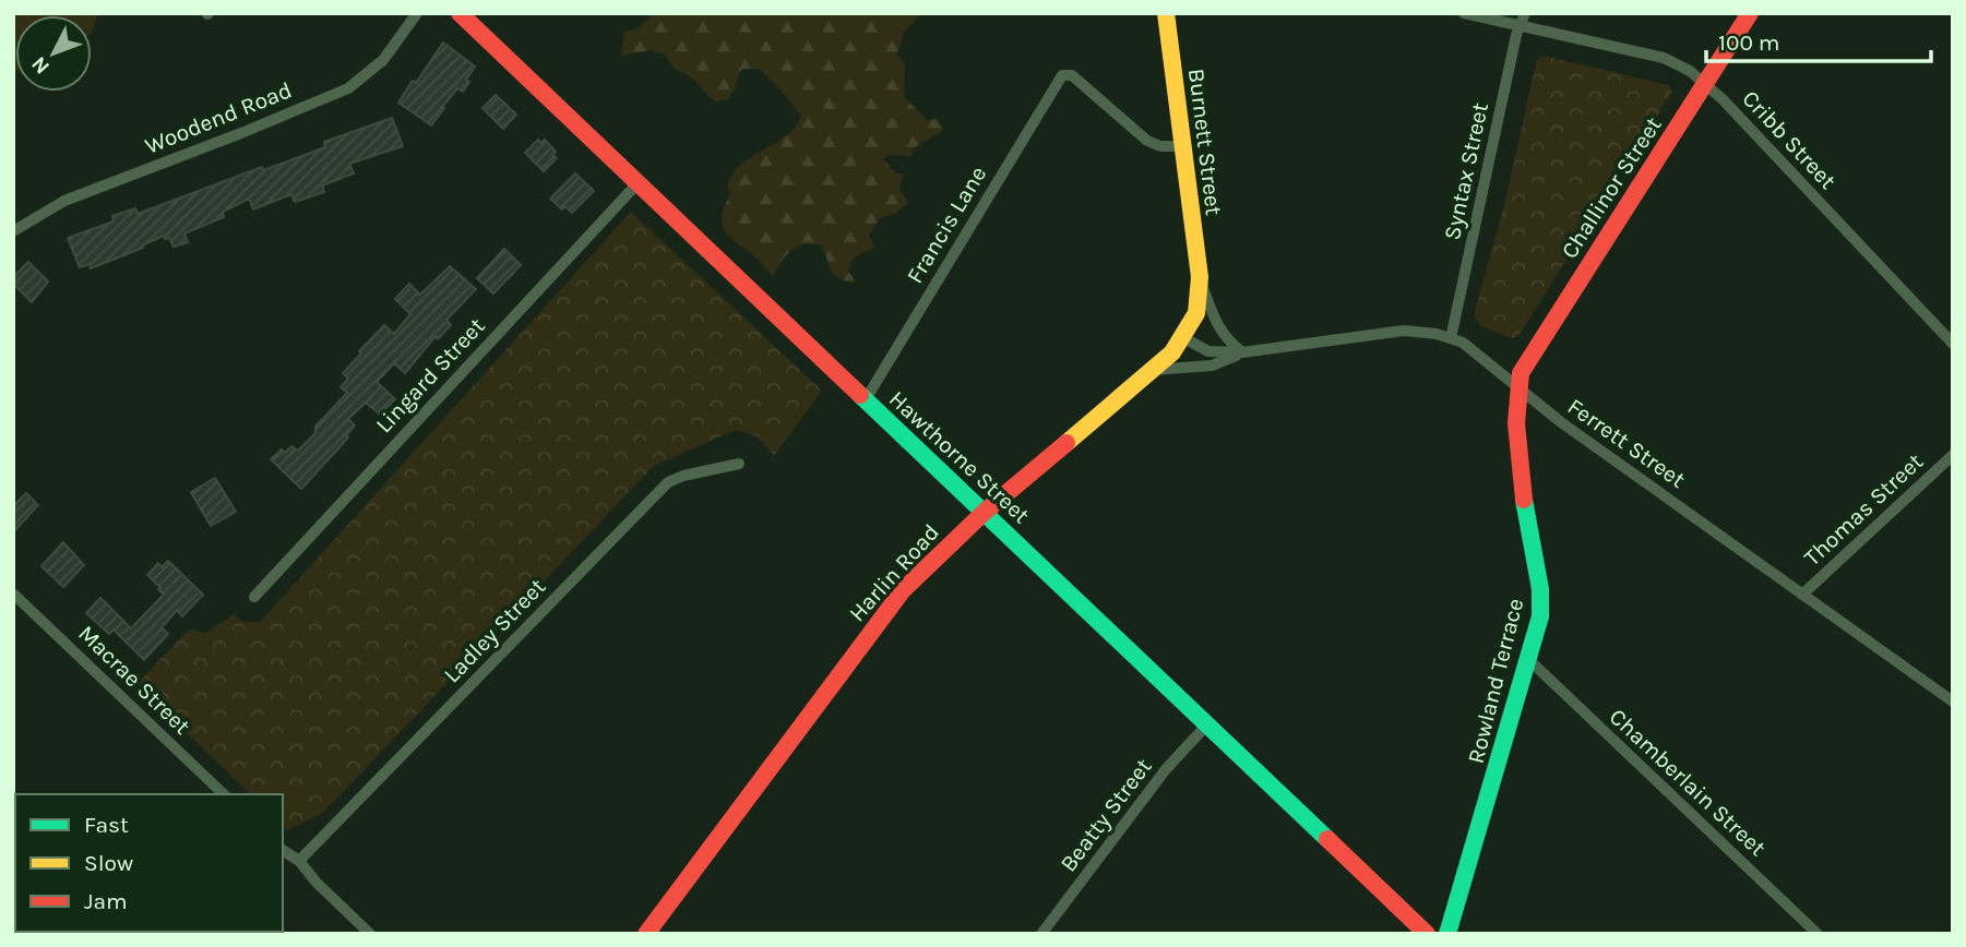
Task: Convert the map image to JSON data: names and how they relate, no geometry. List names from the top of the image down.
{
  "streets": {
    "street": [
      "Woodend Road",
      "Cribb Street",
      "Burnett Street",
      "Syntax Street",
      "Challinor Street",
      "Francis Lane",
      "Lingard Street",
      "Ferrett Street",
      "Hawthorne Street",
      "Thomas Street",
      "Harlin Road",
      "Ladley Street",
      "Macrae Street",
      "Rowland Terrace",
      "Chamberlain Street",
      "Beatty Street"
    ]
  },
  "crossings": [
    ["Cribb Street", "Syntax Street"],
    ["Cribb Street", "Challinor Street"],
    ["Burnett Street", "Francis Lane"],
    ["Burnett Street", "Harlin Road"],
    ["Syntax Street", "Ferrett Street"],
    ["Challinor Street", "Ferrett Street"],
    ["Challinor Street", "Rowland Terrace"],
    ["Francis Lane", "Hawthorne Street"],
    ["Lingard Street", "Hawthorne Street"],
    ["Ferrett Street", "Thomas Street"],
    ["Ferrett Street", "Harlin Road"],
    ["Ferrett Street", "Rowland Terrace"],
    ["Hawthorne Street", "Harlin Road"],
    ["Hawthorne Street", "Beatty Street"],
    ["Rowland Terrace", "Chamberlain Street"]
  ],
  "legend": ["Fast", "Slow", "Jam"],
  "scale_bar": "100 m",
  "north": "bottom left"
}
